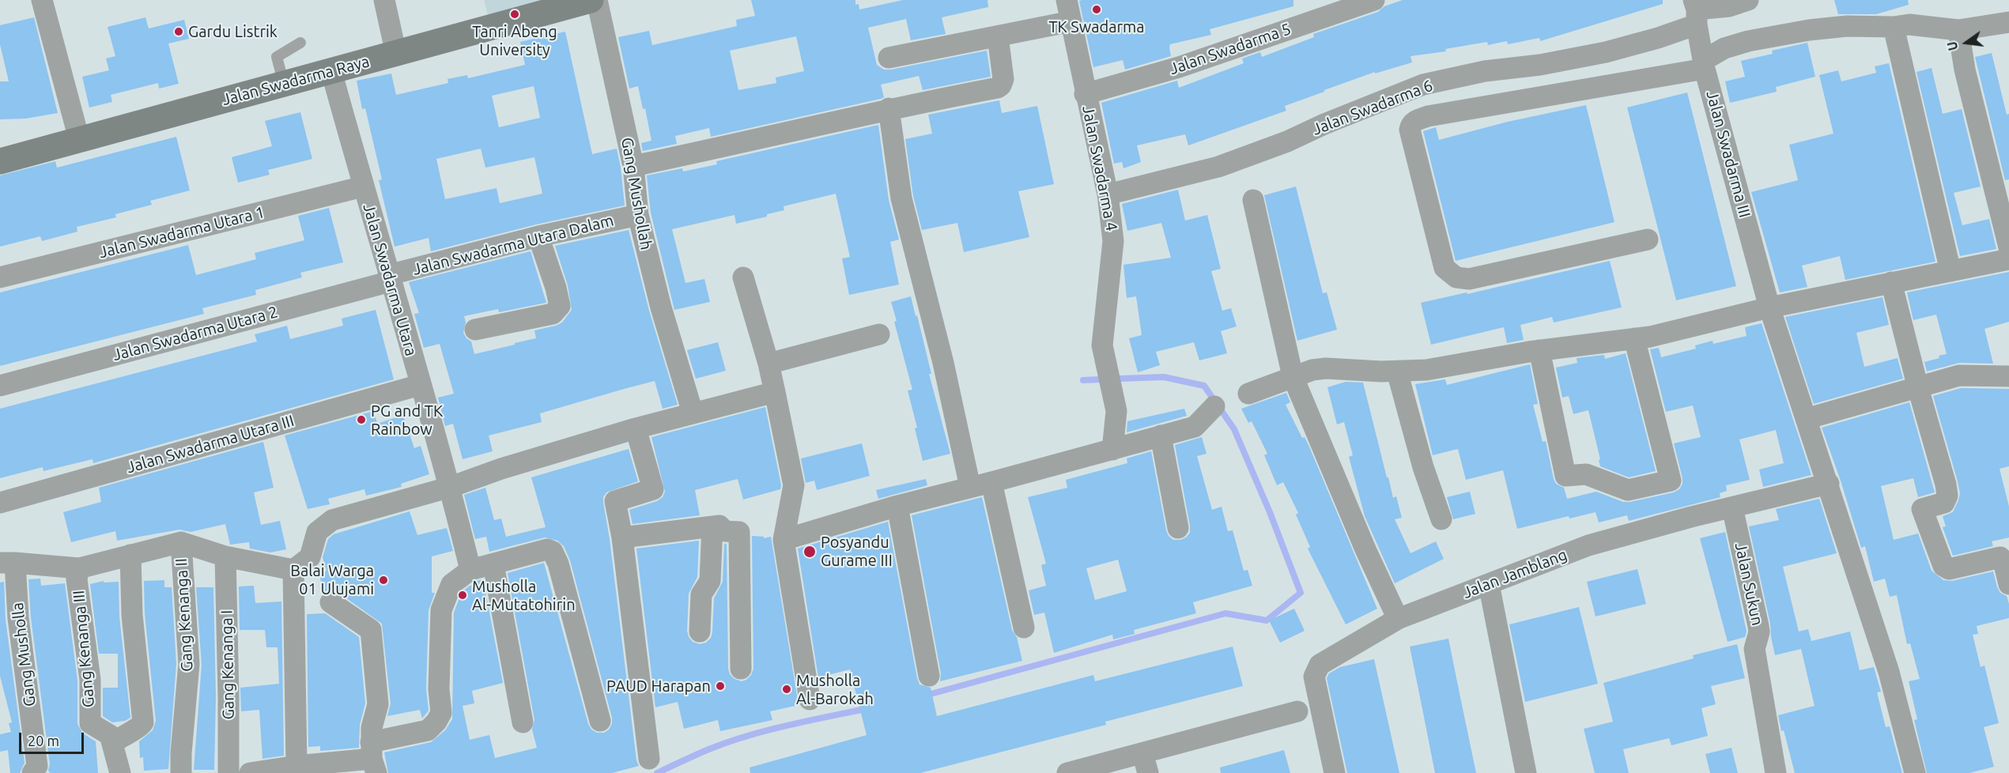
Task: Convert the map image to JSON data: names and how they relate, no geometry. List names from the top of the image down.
{
  "streets": {
    "main road": ["Jalan Swadarma Raya"],
    "street": [
      "Jalan Swadarma 5",
      "Jalan Swadarma 6",
      "Jalan Swadarma III",
      "Jalan Swadarma 4",
      "Gang Mushollah",
      "Jalan Swadarma Utara 1",
      "Jalan Swadarma Utara Dalam",
      "Jalan Swadarma Utara",
      "Jalan Swadarma Utara 2",
      "Jalan Swadarma Utara III",
      "Jalan Jamblang",
      "Jalan Sukun",
      "Gang Kenanga II",
      "Gang Kenanga III",
      "Gang Musholla",
      "Gang Kenanga I"
    ]
  },
  "crossings": [
    ["Jalan Swadarma 5", "Jalan Swadarma 4"],
    ["Jalan Swadarma Raya", "Jalan Swadarma Utara"],
    ["Jalan Swadarma 6", "Jalan Swadarma III"],
    ["Jalan Swadarma 6", "Jalan Swadarma 4"],
    ["Jalan Swadarma III", "Jalan Jamblang"],
    ["Gang Mushollah", "Jalan Swadarma Utara Dalam"],
    ["Jalan Swadarma Utara 1", "Jalan Swadarma Utara"],
    ["Jalan Swadarma Utara Dalam", "Jalan Swadarma Utara"],
    ["Jalan Swadarma Utara Dalam", "Jalan Swadarma Utara 2"],
    ["Jalan Swadarma Utara", "Jalan Swadarma Utara 2"],
    ["Jalan Swadarma Utara", "Jalan Swadarma Utara III"],
    ["Jalan Jamblang", "Jalan Sukun"]
  ],
  "places": [
    "TK Swadarma",
    "Tanri Abeng University",
    "Gardu Listrik",
    "PG and TK Rainbow",
    "Posyandu Gurame III",
    "Balai Warga 01 Ulujami",
    "Musholla Al-Mutatohirin",
    "PAUD Harapan",
    "Musholla Al-Barokah"
  ],
  "scale_bar": "20 m",
  "north": "left"
}
